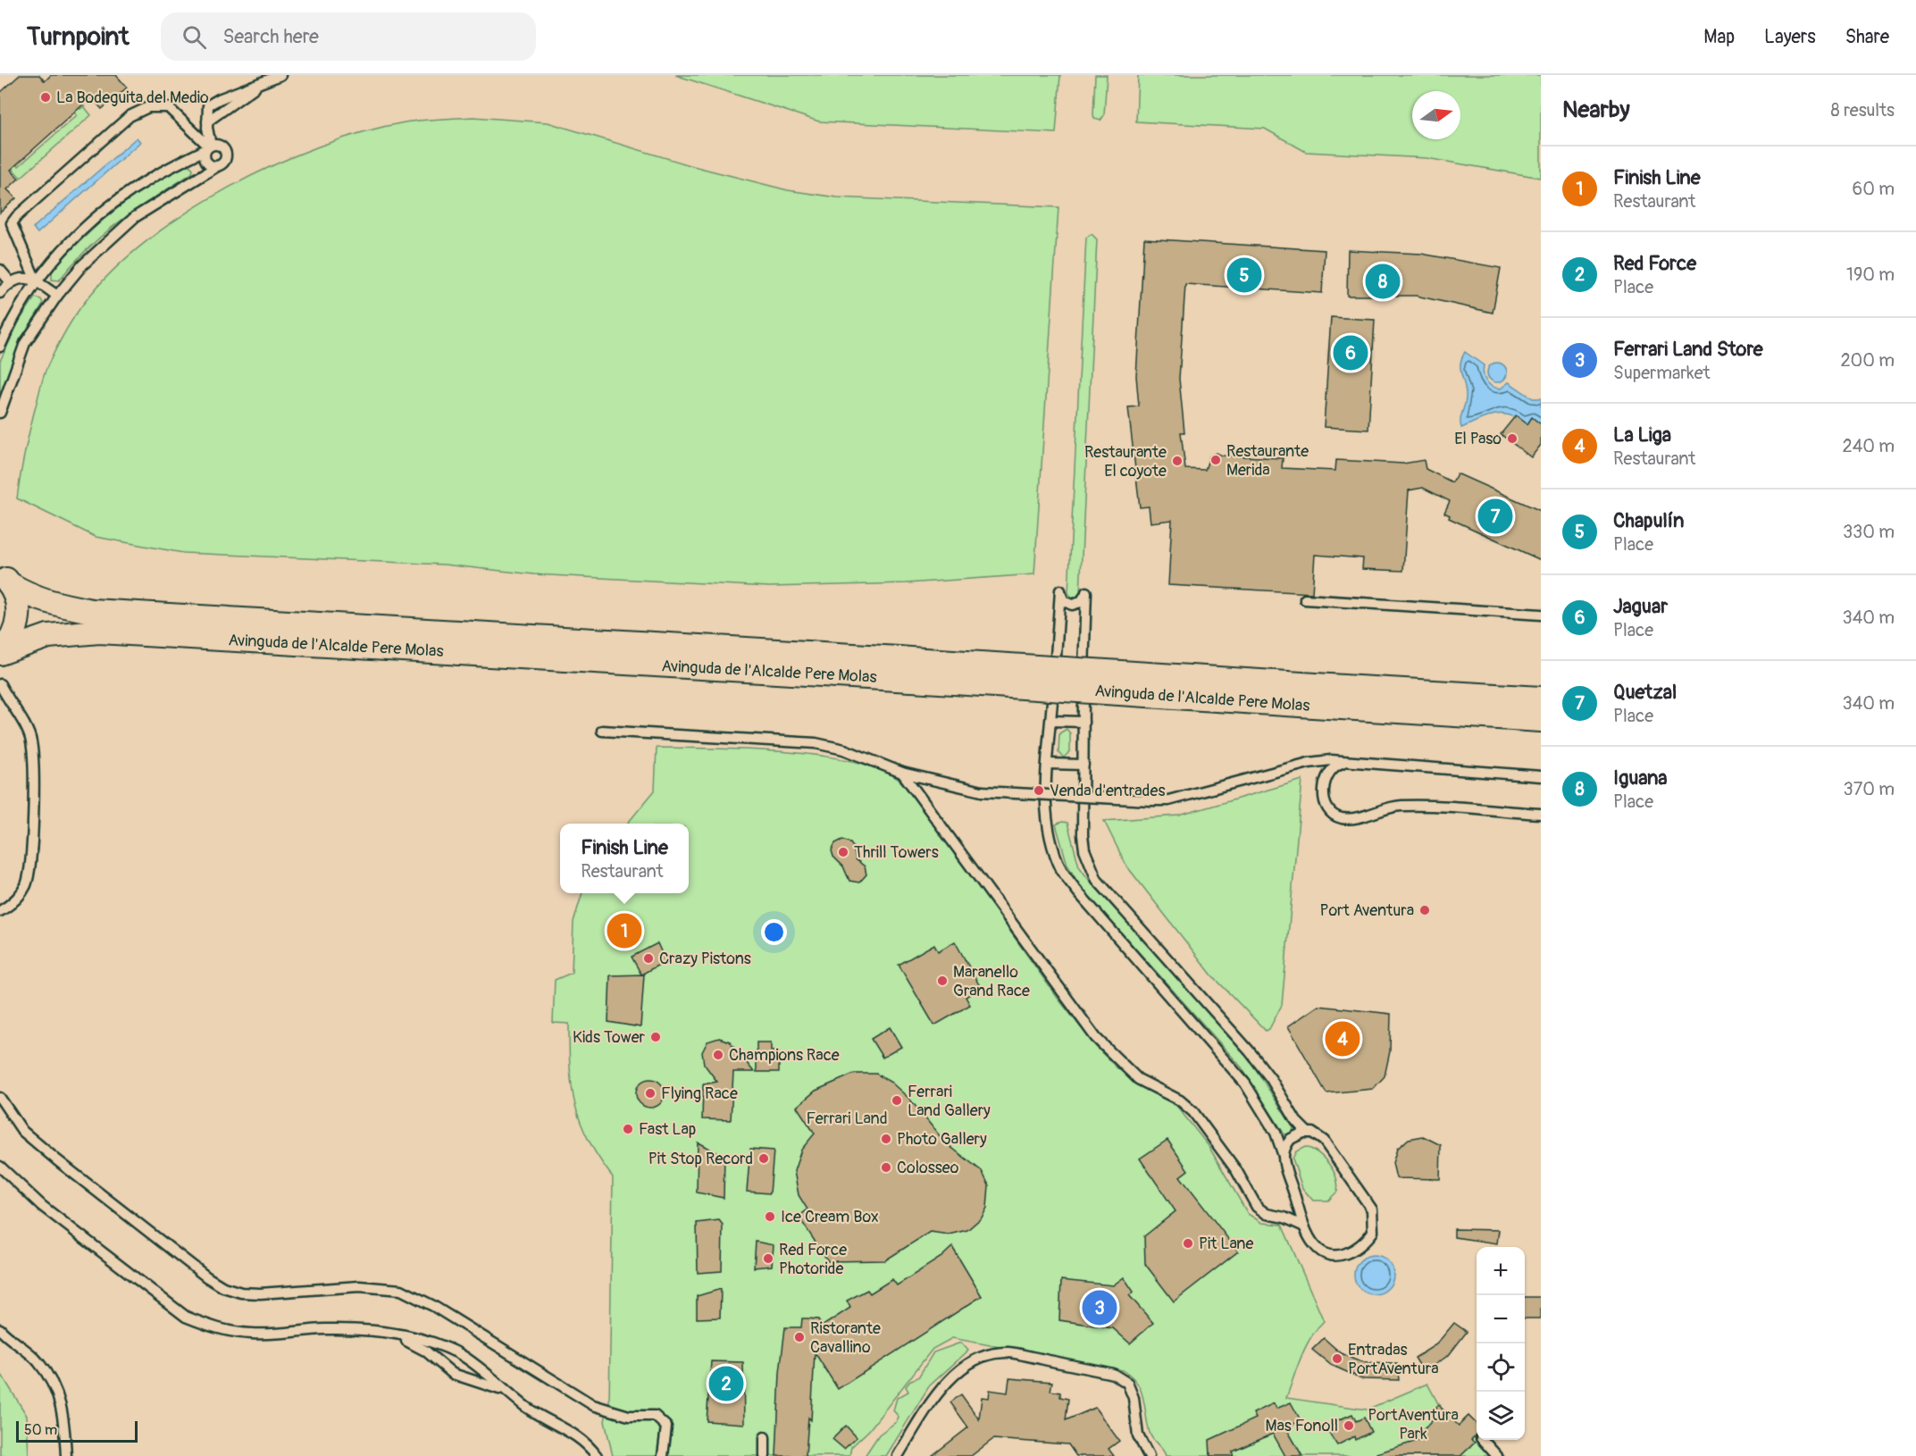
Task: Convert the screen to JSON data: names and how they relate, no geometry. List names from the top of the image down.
{
  "streets": {
    "street": ["Avinguda de l'Alcalde Pere Molas"]
  },
  "parks": ["Ferrari Land", "PortAventura Park"],
  "places": [
    "La Bodeguita del Medio",
    "El Paso",
    "Restaurante Merida",
    "Restaurante El coyote",
    "Venda d'entrades",
    "Thrill Towers",
    "Port Aventura",
    "Crazy Pistons",
    "Maranello Grand Race",
    "Kids Tower",
    "Champions Race",
    "Flying Race",
    "Ferrari Land Gallery",
    "Fast Lap",
    "Photo Gallery",
    "Pit Stop Record",
    "Colosseo",
    "Ice Cream Box",
    "Pit Lane",
    "Red Force Photoride",
    "Ristorante Cavallino",
    "Entradas PortAventura",
    "Mas Fonoll"
  ],
  "scale_bar": "50 m",
  "north": "right",
  "page": {
    "header": "Turnpoint",
    "search": "Search here",
    "nav": ["Map", "Layers", "Share"],
    "heading": ["Nearby", "8 results"],
    "list": [
      {
        "mark": "1",
        "name": "Finish Line",
        "note": "Restaurant",
        "value": "60 m"
      },
      {
        "mark": "2",
        "name": "Red Force",
        "note": "Place",
        "value": "190 m"
      },
      {
        "mark": "3",
        "name": "Ferrari Land Store",
        "note": "Supermarket",
        "value": "200 m"
      },
      {
        "mark": "4",
        "name": "La Liga",
        "note": "Restaurant",
        "value": "240 m"
      },
      {
        "mark": "5",
        "name": "Chapulín",
        "note": "Place",
        "value": "330 m"
      },
      {
        "mark": "6",
        "name": "Jaguar",
        "note": "Place",
        "value": "340 m"
      },
      {
        "mark": "7",
        "name": "Quetzal",
        "note": "Place",
        "value": "340 m"
      },
      {
        "mark": "8",
        "name": "Iguana",
        "note": "Place",
        "value": "370 m"
      }
    ],
    "pins": [
      "5",
      "8",
      "6",
      "7",
      "1",
      "4",
      "3",
      "2"
    ],
    "popup": ["Finish Line", "Restaurant"],
    "map_buttons": ["+", "−"],
    "scale": "50 m"
  }
}
